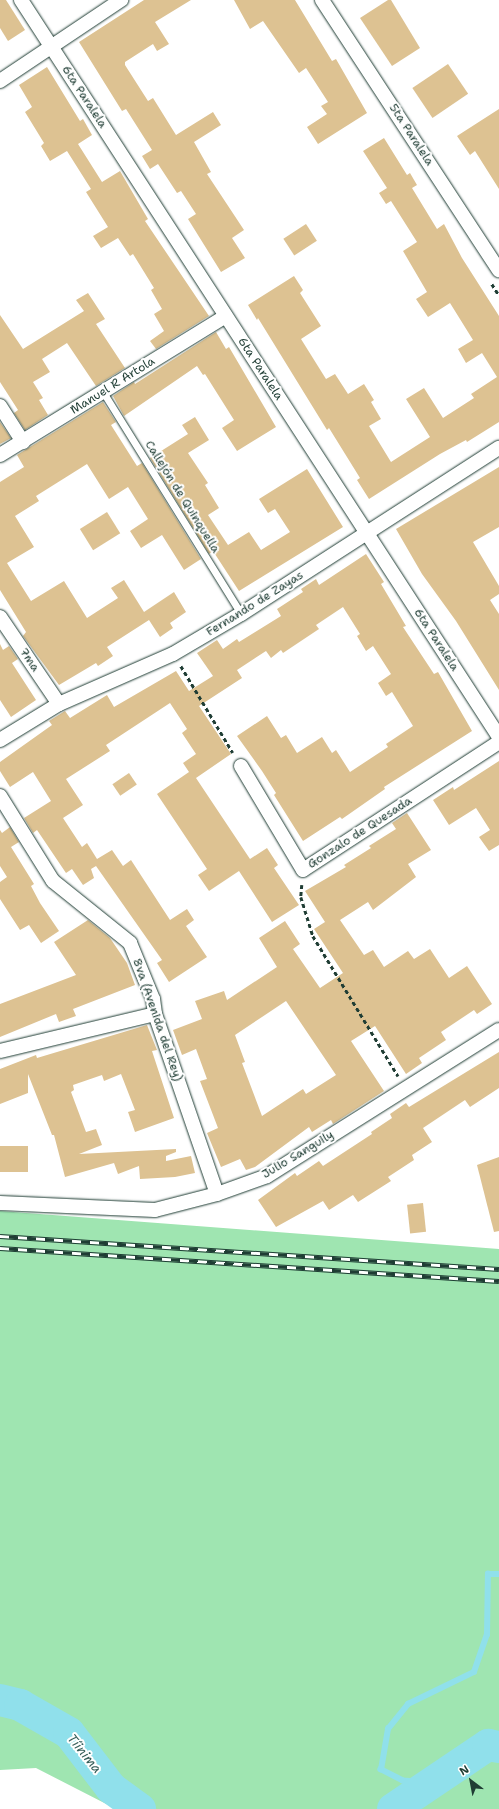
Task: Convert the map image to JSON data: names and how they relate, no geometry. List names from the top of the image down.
{
  "streets": {
    "street": [
      "6ta Paralela",
      "5ta Paralela",
      "Manuel R Artola",
      "Fernando de Zayas",
      "7ma",
      "Gonzalo de Quesada",
      "8va (Avenida del Rey)",
      "Julio Sanguily"
    ],
    "lane": ["Callejón de Quinquella"]
  },
  "crossings": [
    ["6ta Paralela", "Manuel R Artola"],
    ["6ta Paralela", "Fernando de Zayas"],
    ["Manuel R Artola", "Callejón de Quinquella"],
    ["Callejón de Quinquella", "Fernando de Zayas"],
    ["Fernando de Zayas", "7ma"],
    ["8va (Avenida del Rey)", "Julio Sanguily"]
  ],
  "water": ["Tíinima"],
  "north": "top left"
}
